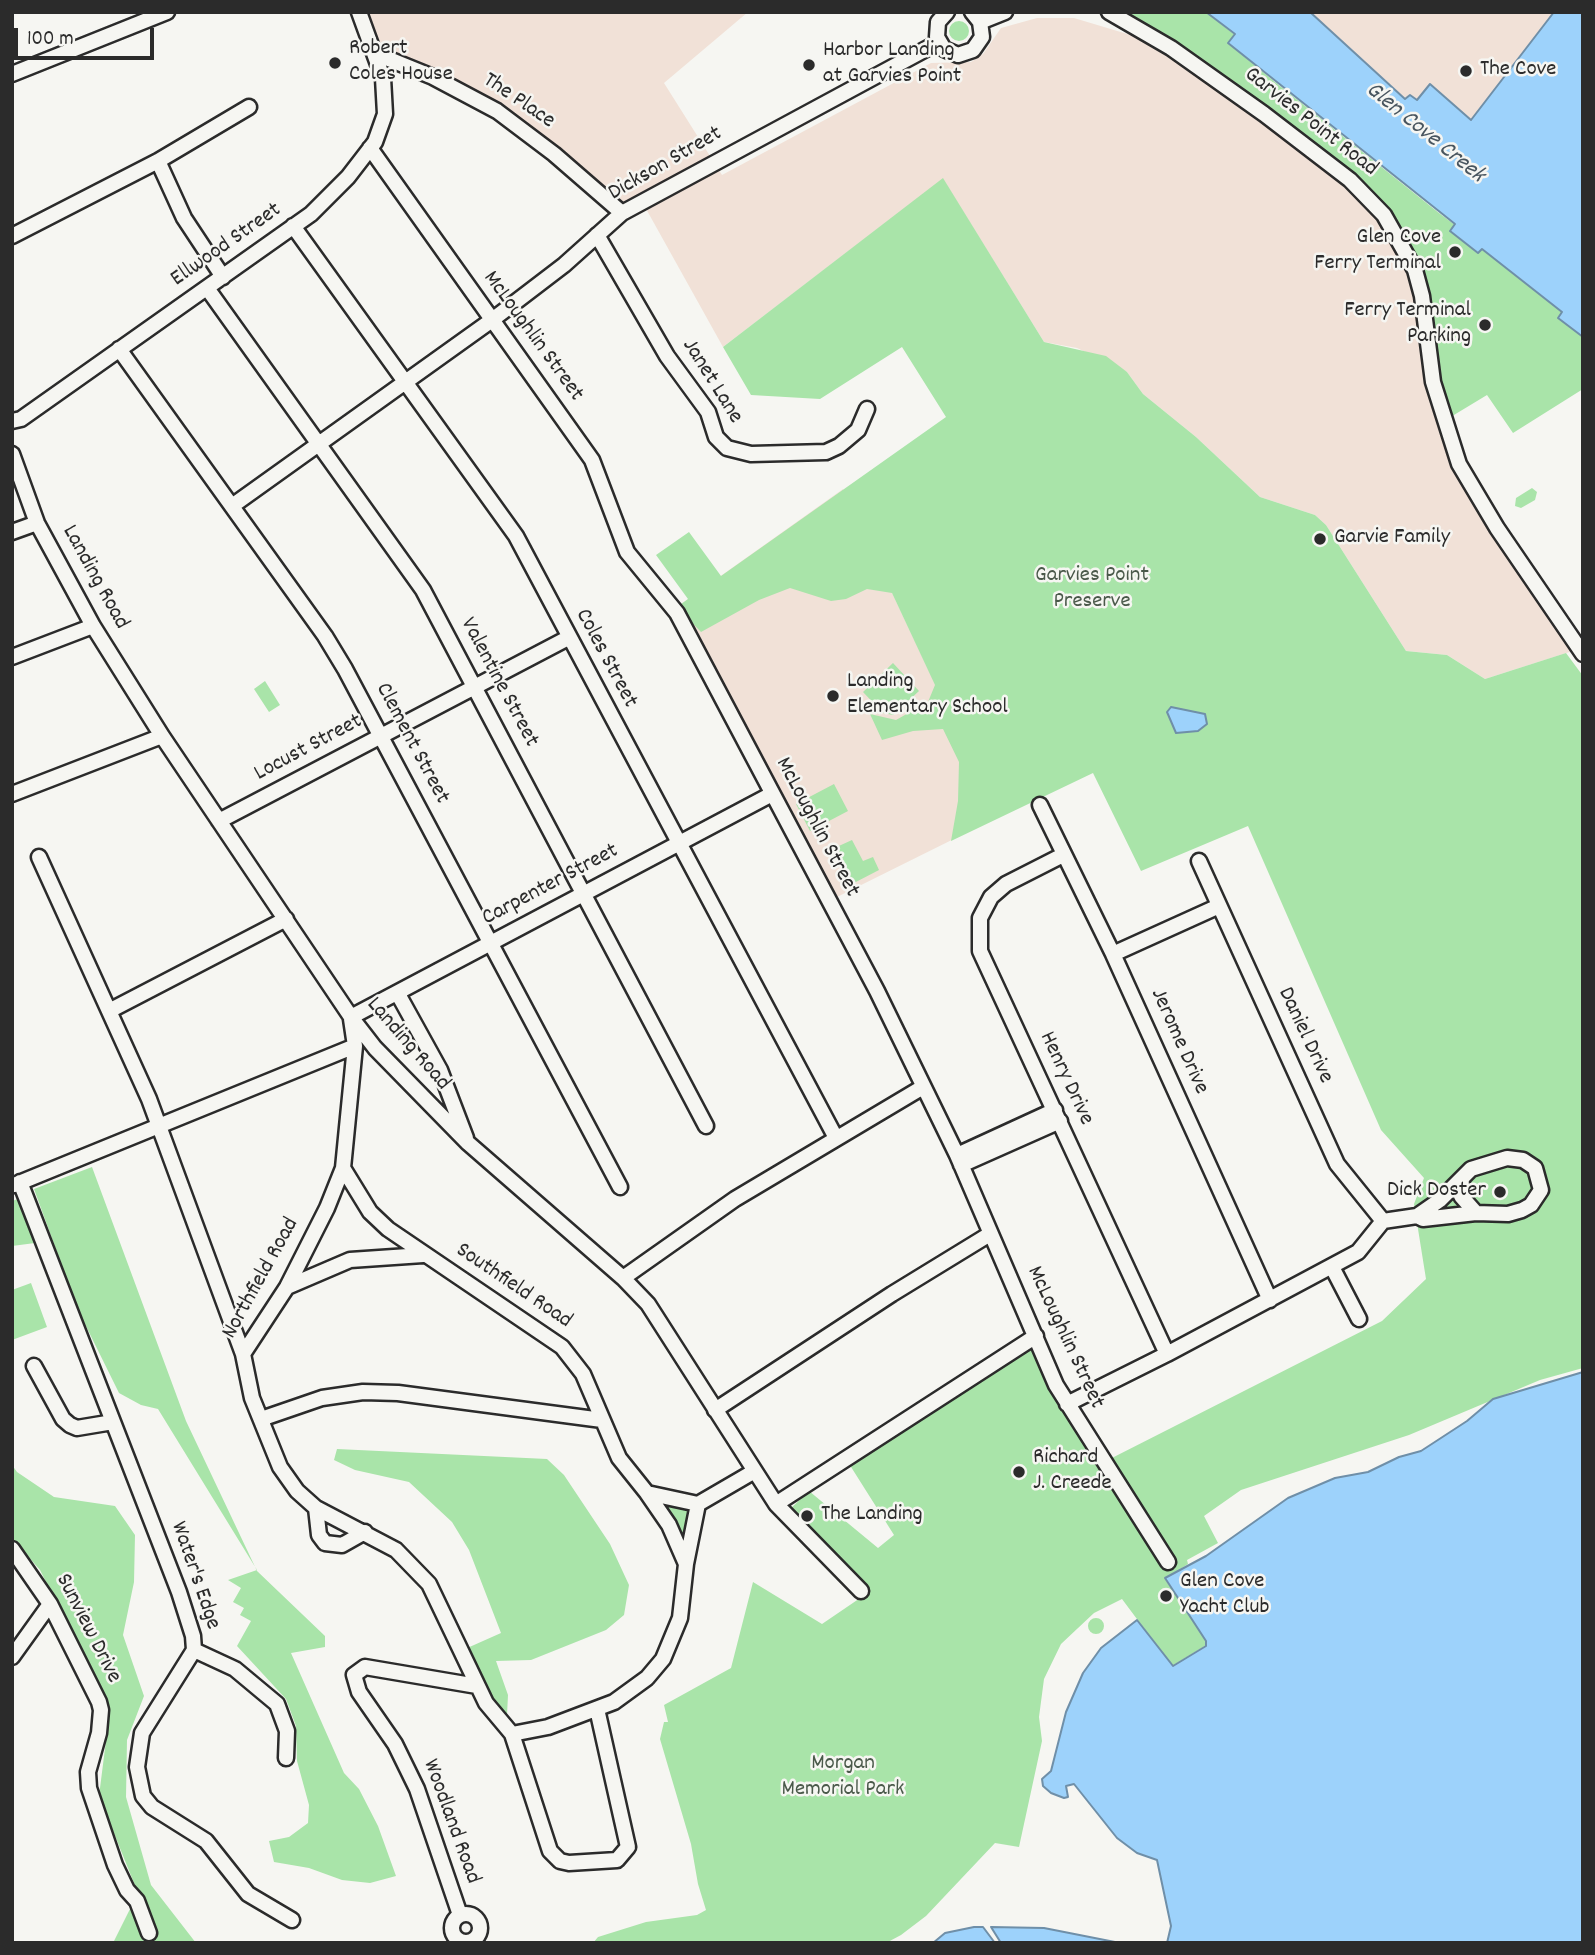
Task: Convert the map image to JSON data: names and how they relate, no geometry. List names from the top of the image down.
{
  "streets": {
    "street": [
      "The Place",
      "Garvies Point Road",
      "Dickson Street",
      "Ellwood Street",
      "McLoughlin Street",
      "Janet Lane",
      "Landing Road",
      "Coles Street",
      "Valentine Street",
      "Clement Street",
      "Locust Street",
      "Carpenter Street",
      "Daniel Drive",
      "Jerome Drive",
      "Henry Drive",
      "Northfield Road",
      "Southfield Road",
      "Water's Edge",
      "Sunview Drive",
      "Woodland Road"
    ]
  },
  "crossings": [
    ["The Place", "Dickson Street"],
    ["The Place", "Ellwood Street"],
    ["Dickson Street", "McLoughlin Street"],
    ["Dickson Street", "Janet Lane"],
    ["Dickson Street", "Coles Street"],
    ["Dickson Street", "Valentine Street"],
    ["Dickson Street", "Clement Street"],
    ["Ellwood Street", "McLoughlin Street"],
    ["Ellwood Street", "Coles Street"],
    ["Ellwood Street", "Valentine Street"],
    ["Ellwood Street", "Clement Street"],
    ["McLoughlin Street", "Carpenter Street"],
    ["Landing Road", "Locust Street"],
    ["Landing Road", "Carpenter Street"],
    ["Landing Road", "Northfield Road"],
    ["Coles Street", "Locust Street"],
    ["Coles Street", "Carpenter Street"],
    ["Valentine Street", "Locust Street"],
    ["Valentine Street", "Carpenter Street"],
    ["Clement Street", "Locust Street"],
    ["Clement Street", "Carpenter Street"],
    ["Carpenter Street", "Northfield Road"],
    ["Jerome Drive", "Henry Drive"],
    ["Northfield Road", "Southfield Road"],
    ["Northfield Road", "Woodland Road"]
  ],
  "water": ["Glen Cove Creek"],
  "parks": ["Garvies Point Preserve", "Morgan Memorial Park"],
  "places": [
    "Robert Coles House",
    "Harbor Landing at Garvies Point",
    "The Cove",
    "Glen Cove Ferry Terminal",
    "Ferry Terminal Parking",
    "Garvie Family",
    "Landing Elementary School",
    "Dick Doster",
    "Richard J. Creede",
    "The Landing",
    "Glen Cove Yacht Club"
  ],
  "scale_bar": "100 m"
}
